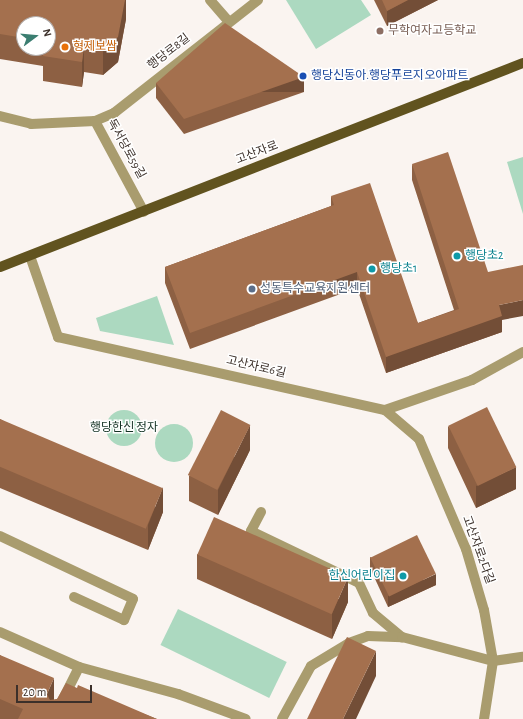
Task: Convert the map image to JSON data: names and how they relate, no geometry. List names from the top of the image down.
{
  "streets": {
    "main road": ["고산자로"],
    "street": [
      "행당로8길",
      "독서당로59길",
      "고산자로6길",
      "고산자로2다길"
    ]
  },
  "crossings": [
    ["행당로8길", "독서당로59길"],
    ["독서당로59길", "고산자로"],
    ["고산자로", "고산자로6길"],
    ["고산자로6길", "고산자로2다길"]
  ],
  "parks": ["행당한신 정자"],
  "places": [
    "무학여자고등학교",
    "형제보쌈",
    "행당신동아.행당푸르지오아파트",
    "행당초2",
    "행당초1",
    "성동특수교육지원센터",
    "한신어린이집"
  ],
  "scale_bar": "20 m",
  "north": "right"
}
